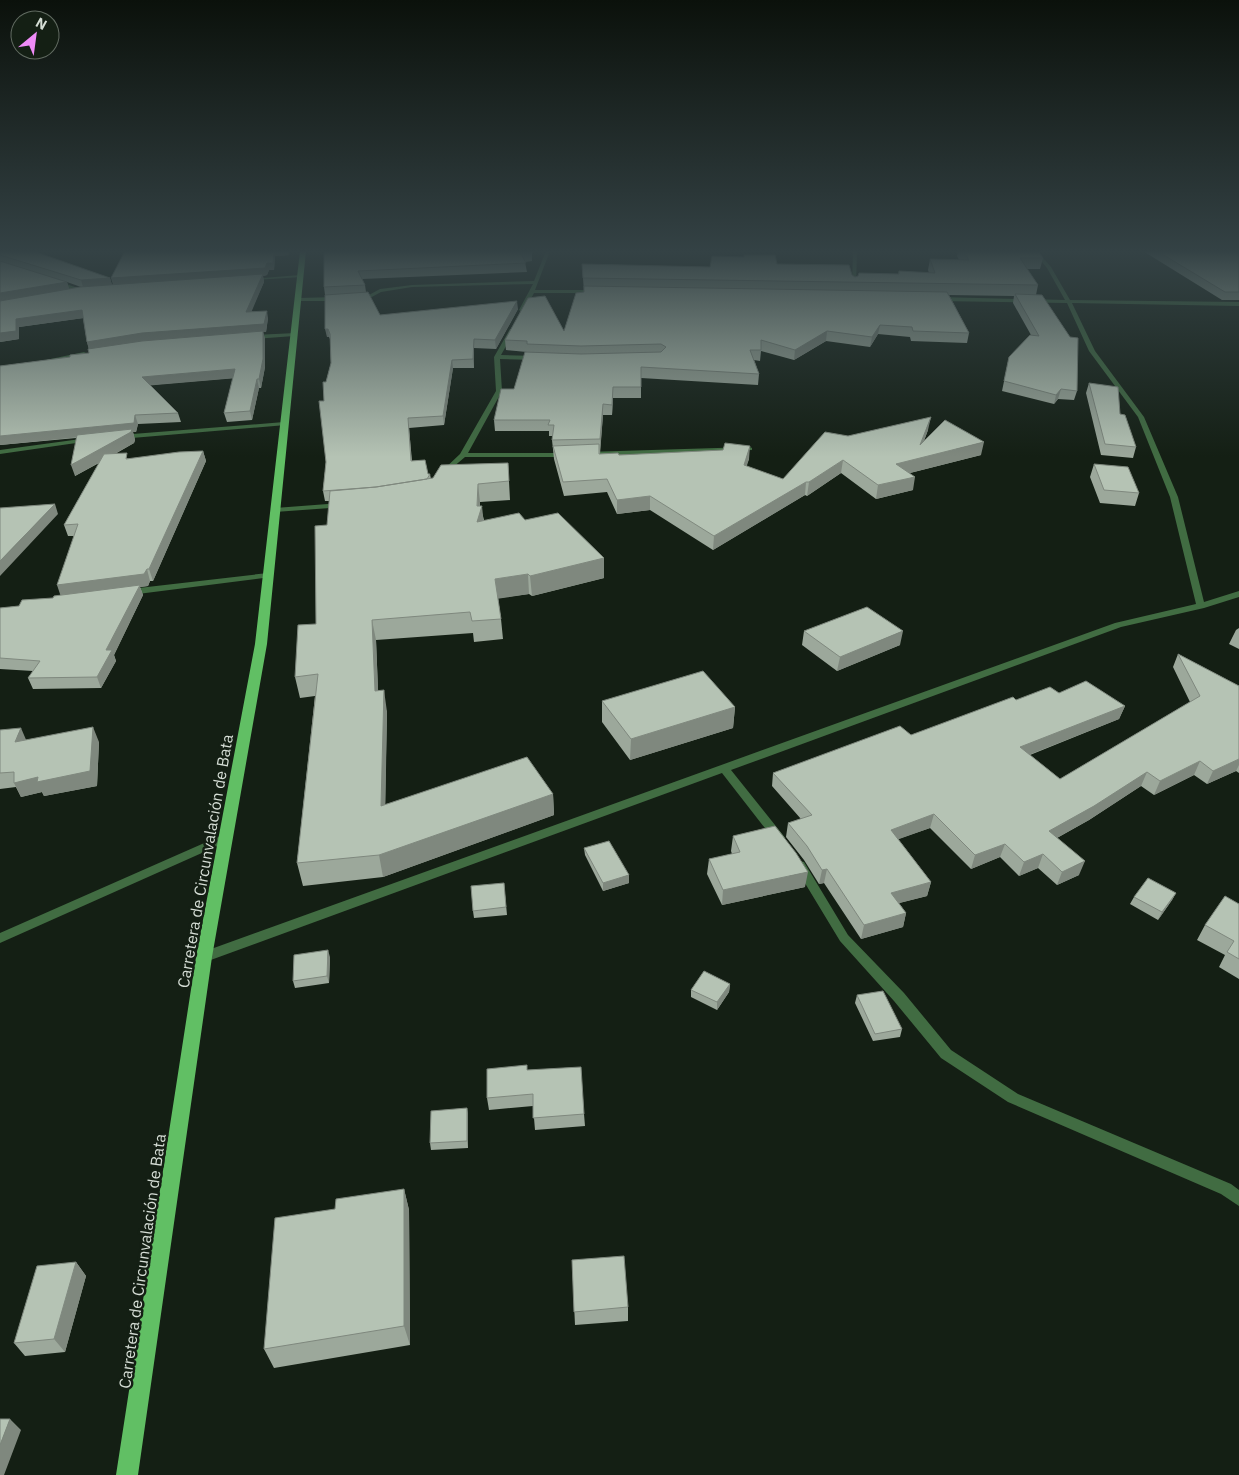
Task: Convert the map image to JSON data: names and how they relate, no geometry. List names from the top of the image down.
{
  "streets": {
    "main road": ["Carretera de Circunvalación de Bata"]
  },
  "north": "top right"
}
